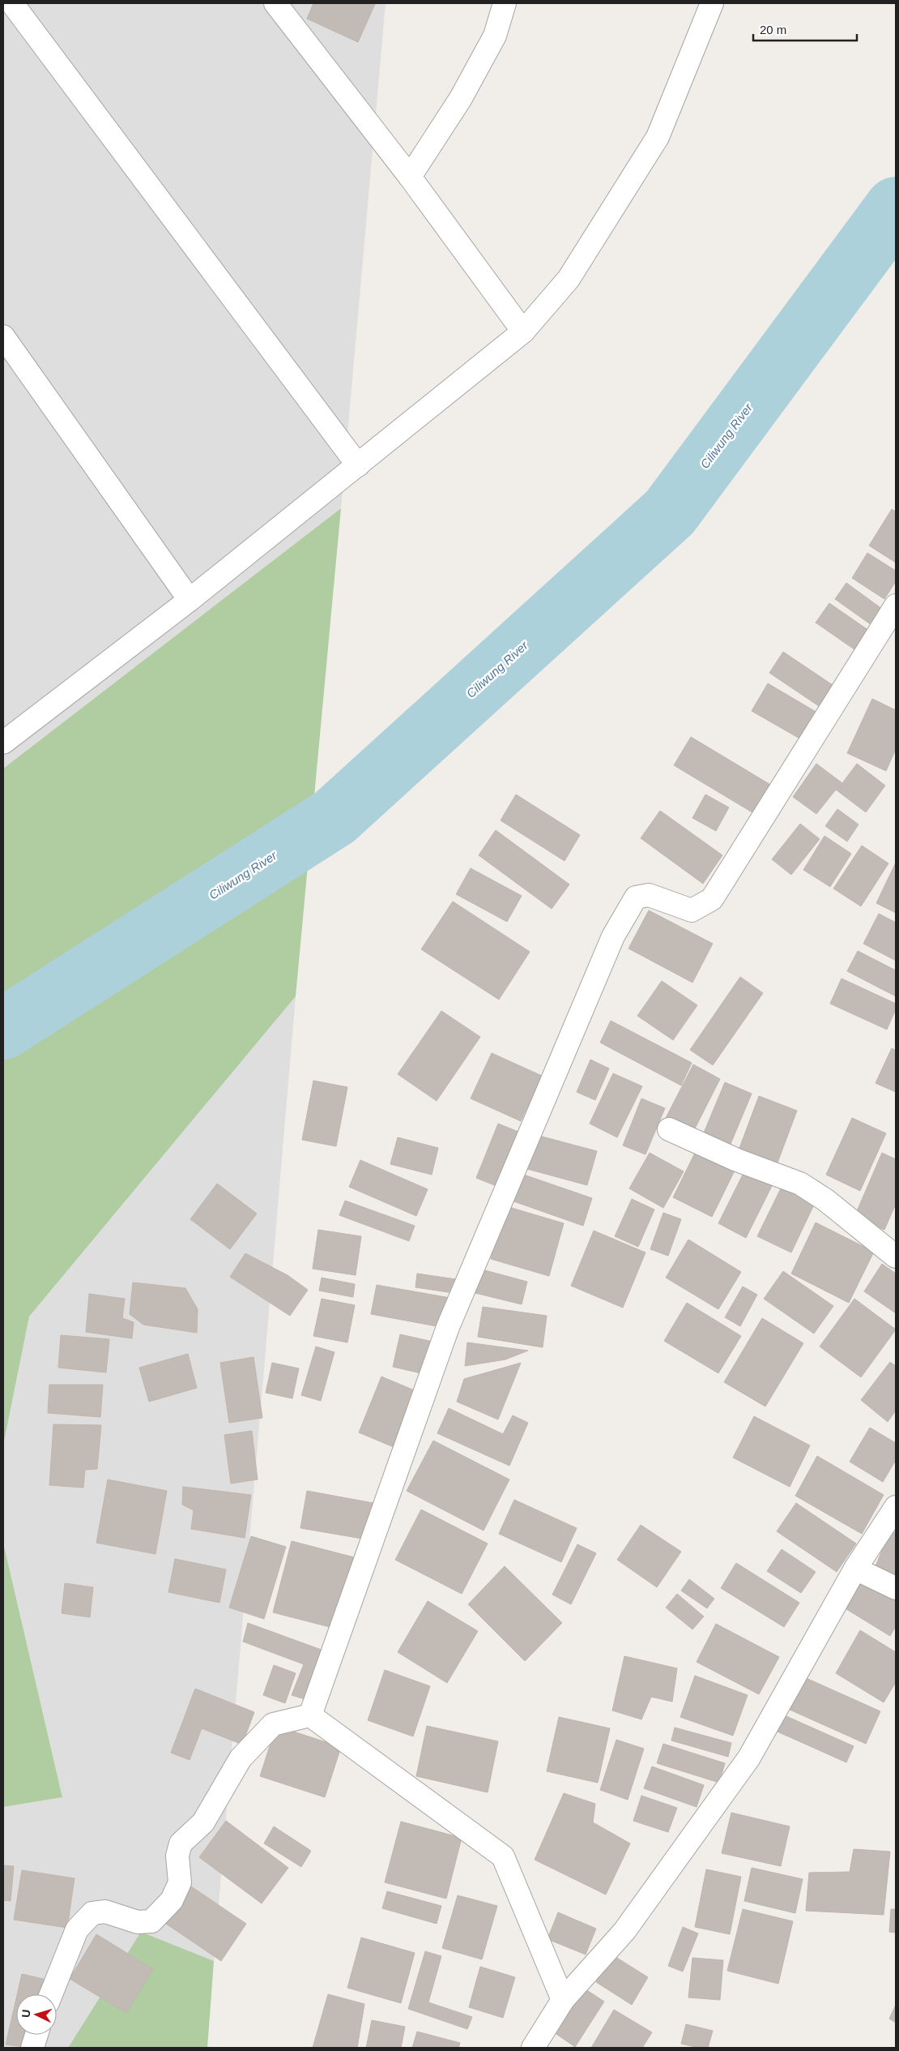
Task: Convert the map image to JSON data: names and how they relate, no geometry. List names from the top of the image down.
{
  "water": ["Ciliwung River"],
  "scale_bar": "20 m",
  "north": "left"
}
